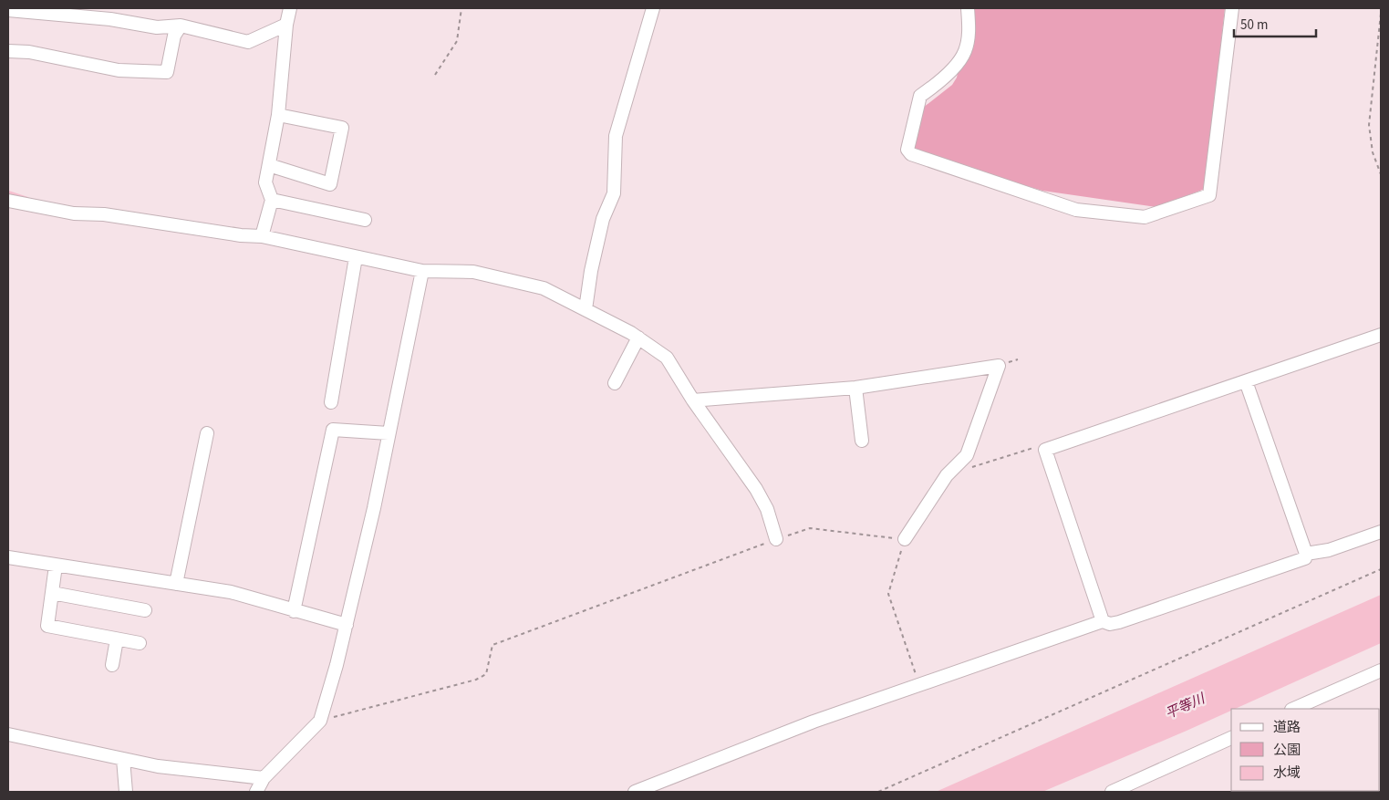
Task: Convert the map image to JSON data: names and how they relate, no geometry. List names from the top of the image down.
{
  "water": ["平等川"],
  "legend": ["道路", "公園", "水域"],
  "scale_bar": "50 m"
}
